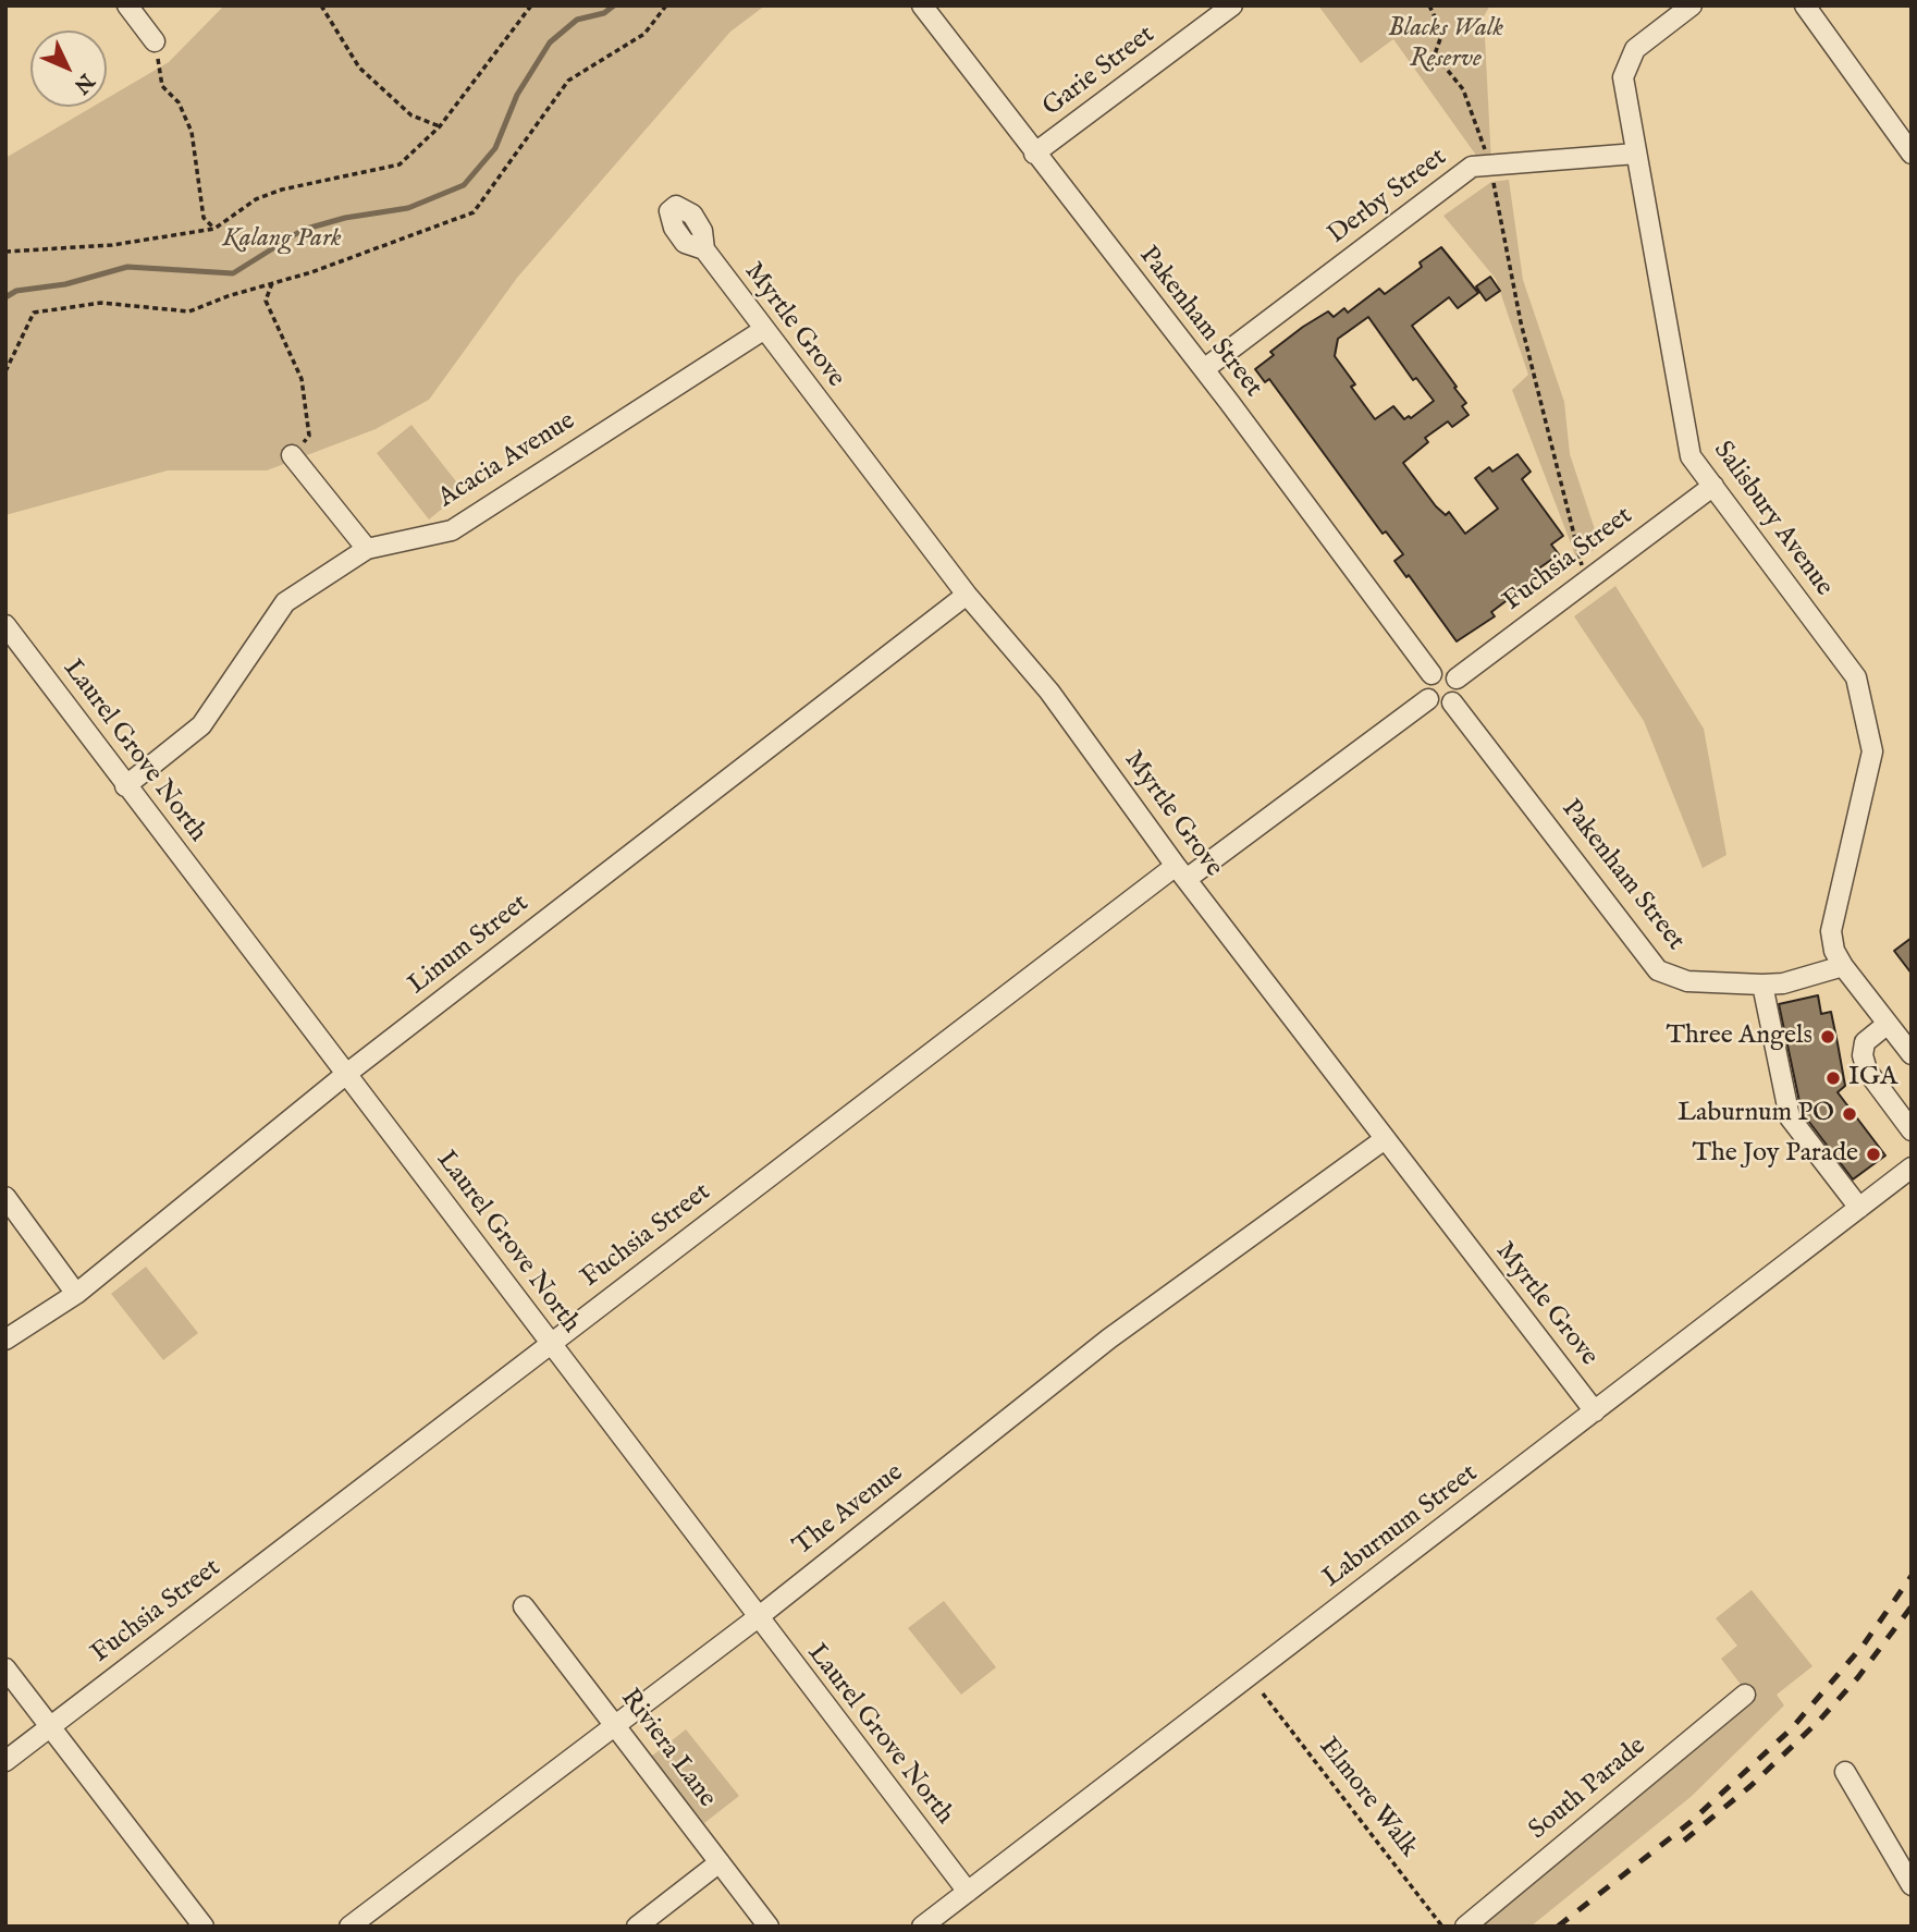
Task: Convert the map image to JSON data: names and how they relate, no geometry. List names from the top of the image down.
{
  "streets": {
    "street": [
      "Garie Street",
      "Derby Street",
      "Pakenham Street",
      "Myrtle Grove",
      "Acacia Avenue",
      "Salisbury Avenue",
      "Fuchsia Street",
      "Laurel Grove North",
      "Linum Street",
      "The Avenue",
      "Laburnum Street",
      "Riviera Lane",
      "South Parade"
    ],
    "path": ["Elmore Walk"]
  },
  "crossings": [
    ["Garie Street", "Pakenham Street"],
    ["Derby Street", "Pakenham Street"],
    ["Derby Street", "Salisbury Avenue"],
    ["Pakenham Street", "Salisbury Avenue"],
    ["Pakenham Street", "Fuchsia Street"],
    ["Myrtle Grove", "Acacia Avenue"],
    ["Myrtle Grove", "Fuchsia Street"],
    ["Myrtle Grove", "Linum Street"],
    ["Myrtle Grove", "The Avenue"],
    ["Myrtle Grove", "Laburnum Street"],
    ["Acacia Avenue", "Laurel Grove North"],
    ["Salisbury Avenue", "Fuchsia Street"],
    ["Fuchsia Street", "Laurel Grove North"],
    ["Laurel Grove North", "Linum Street"],
    ["Laurel Grove North", "The Avenue"],
    ["Laurel Grove North", "Laburnum Street"],
    ["The Avenue", "Riviera Lane"]
  ],
  "parks": ["Blacks Walk Reserve", "Kalang Park"],
  "places": [
    "Three Angels",
    "IGA",
    "Laburnum PO",
    "The Joy Parade"
  ],
  "north": "bottom right"
}
